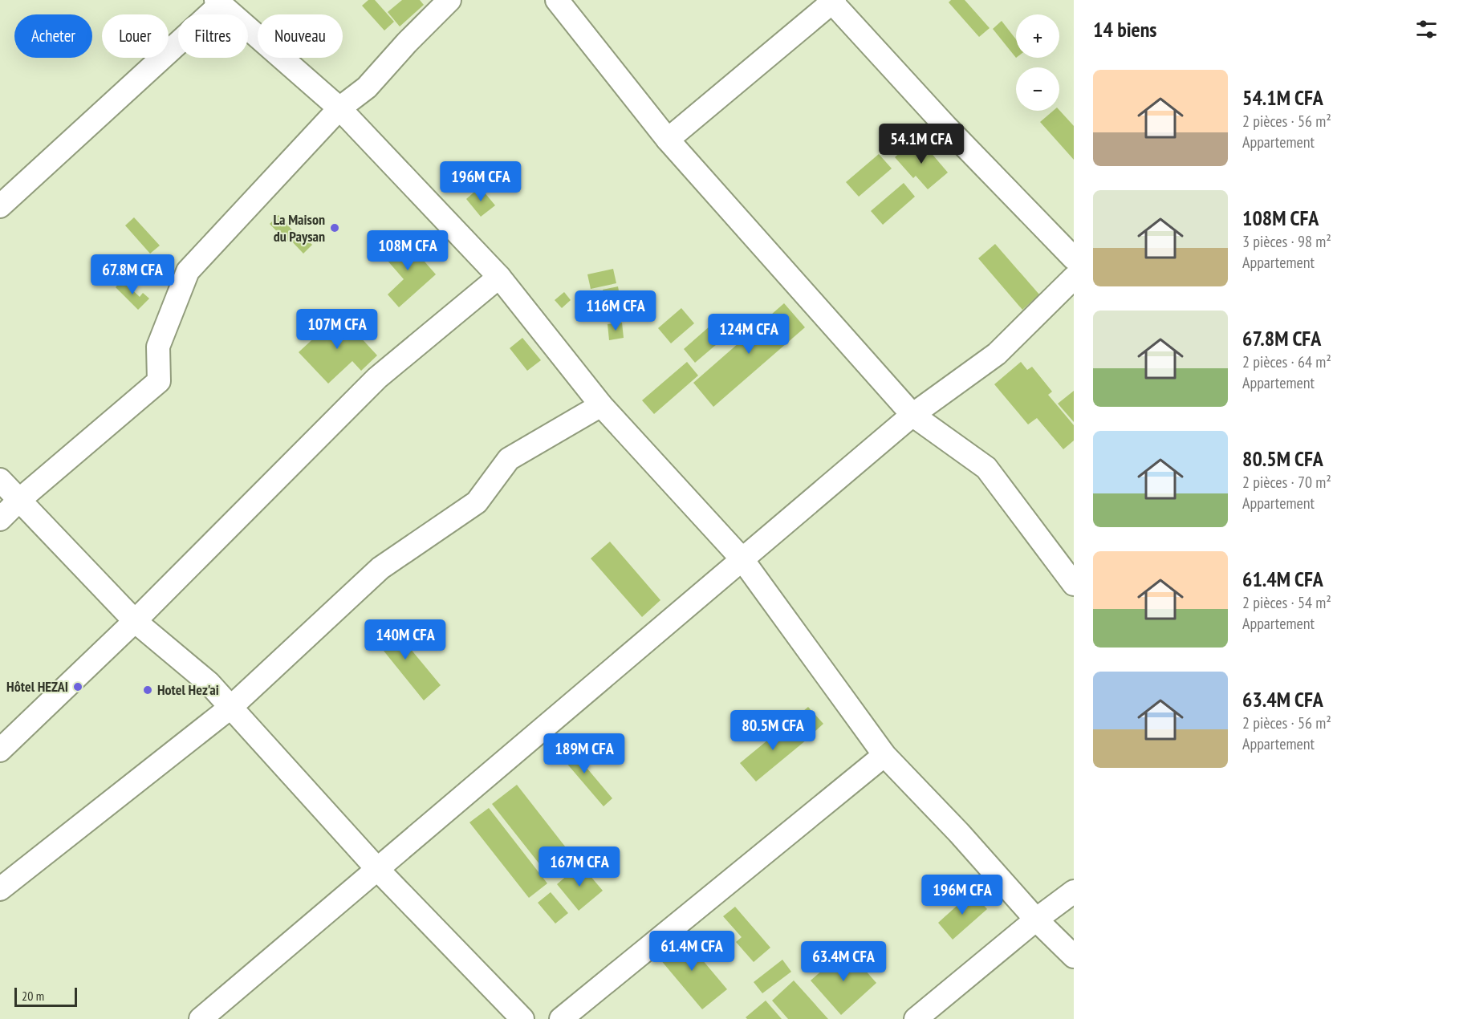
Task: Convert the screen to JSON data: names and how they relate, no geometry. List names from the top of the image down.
{
  "places": ["La Maison du Paysan", "Hôtel HEZAI", "Hotel Hez'ai"],
  "scale_bar": "20 m",
  "page": {
    "heading": "14 biens",
    "map_buttons": ["+", "−"],
    "chip": [
      "Acheter",
      "Louer",
      "Filtres",
      "Nouveau"
    ],
    "list": [
      {
        "name": "54.1M CFA",
        "note": "2 pièces · 56 m² · Appartement"
      },
      {
        "name": "108M CFA",
        "note": "3 pièces · 98 m² · Appartement"
      },
      {
        "name": "67.8M CFA",
        "note": "2 pièces · 64 m² · Appartement"
      },
      {
        "name": "80.5M CFA",
        "note": "2 pièces · 70 m² · Appartement"
      },
      {
        "name": "61.4M CFA",
        "note": "2 pièces · 54 m² · Appartement"
      },
      {
        "name": "63.4M CFA",
        "note": "2 pièces · 56 m² · Appartement"
      }
    ],
    "price": [
      "54.1M CFA",
      "196M CFA",
      "108M CFA",
      "67.8M CFA",
      "116M CFA",
      "107M CFA",
      "124M CFA",
      "140M CFA",
      "80.5M CFA",
      "189M CFA",
      "167M CFA",
      "196M CFA",
      "61.4M CFA",
      "63.4M CFA"
    ],
    "scale": "20 m"
  }
}
